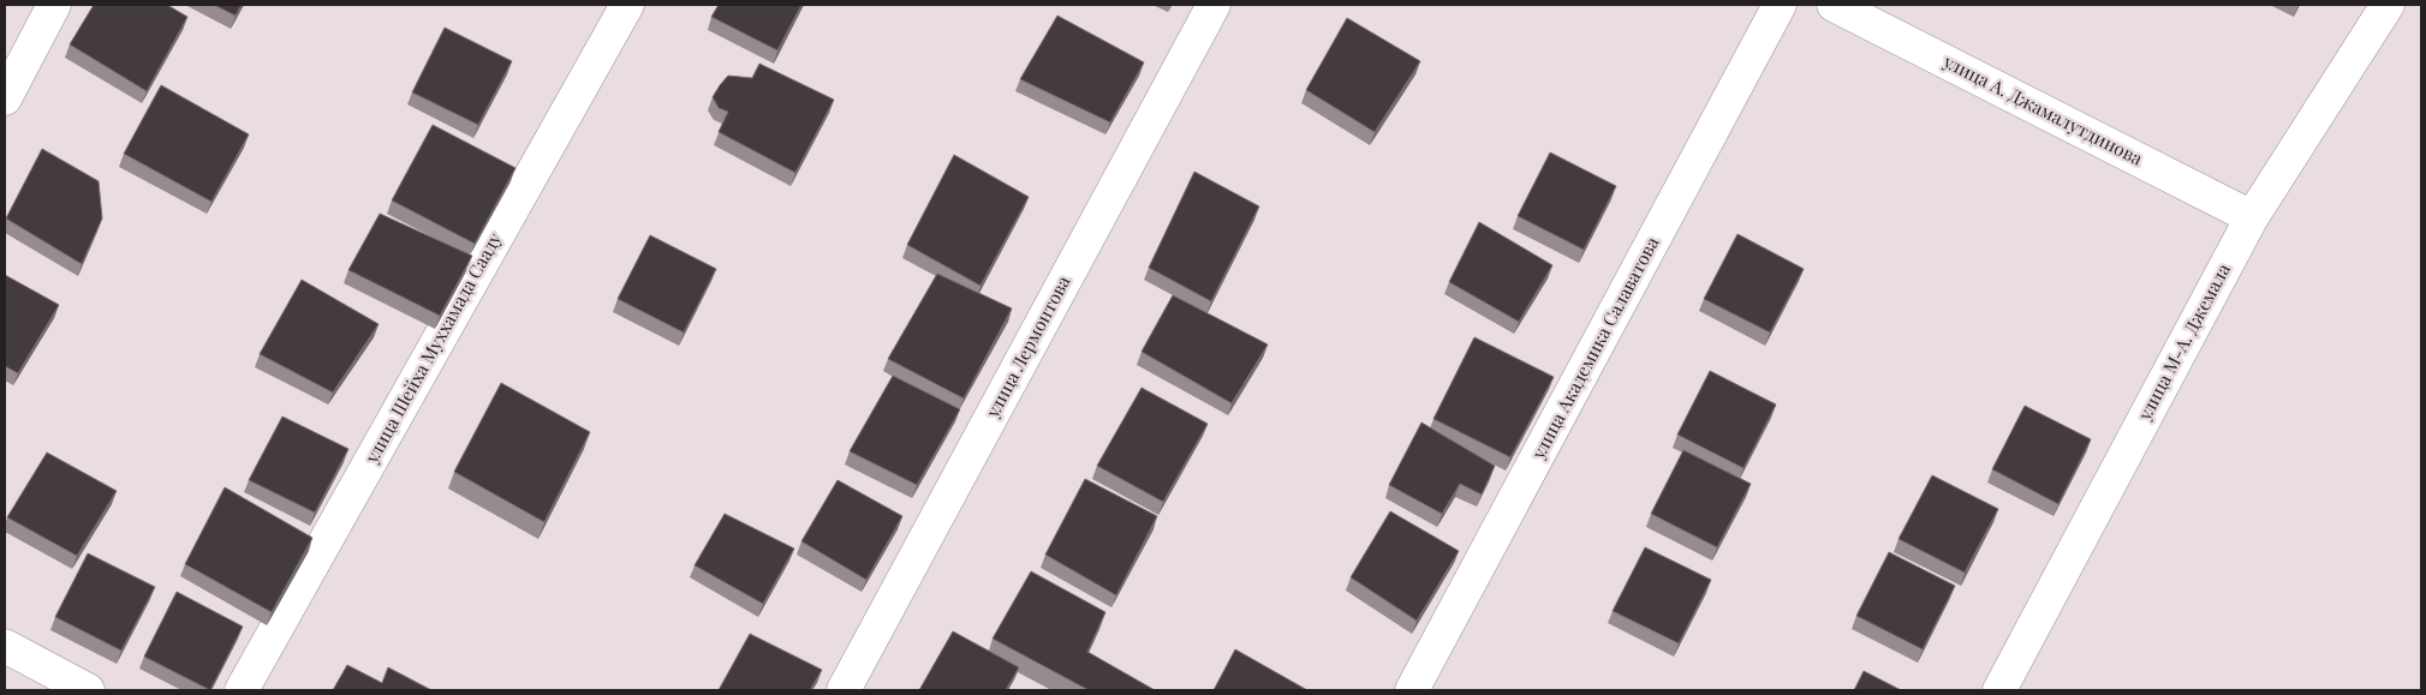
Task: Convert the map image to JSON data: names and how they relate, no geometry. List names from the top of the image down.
{
  "streets": {
    "street": [
      "улица А. Джамалутдинова",
      "улица М-А. Джемала",
      "улица Лермонтова",
      "улица Шейха Муххамада Сааду",
      "улица Академика Салаватова"
    ]
  },
  "crossings": [
    ["улица А. Джамалутдинова", "улица М-А. Джемала"]
  ]
}
